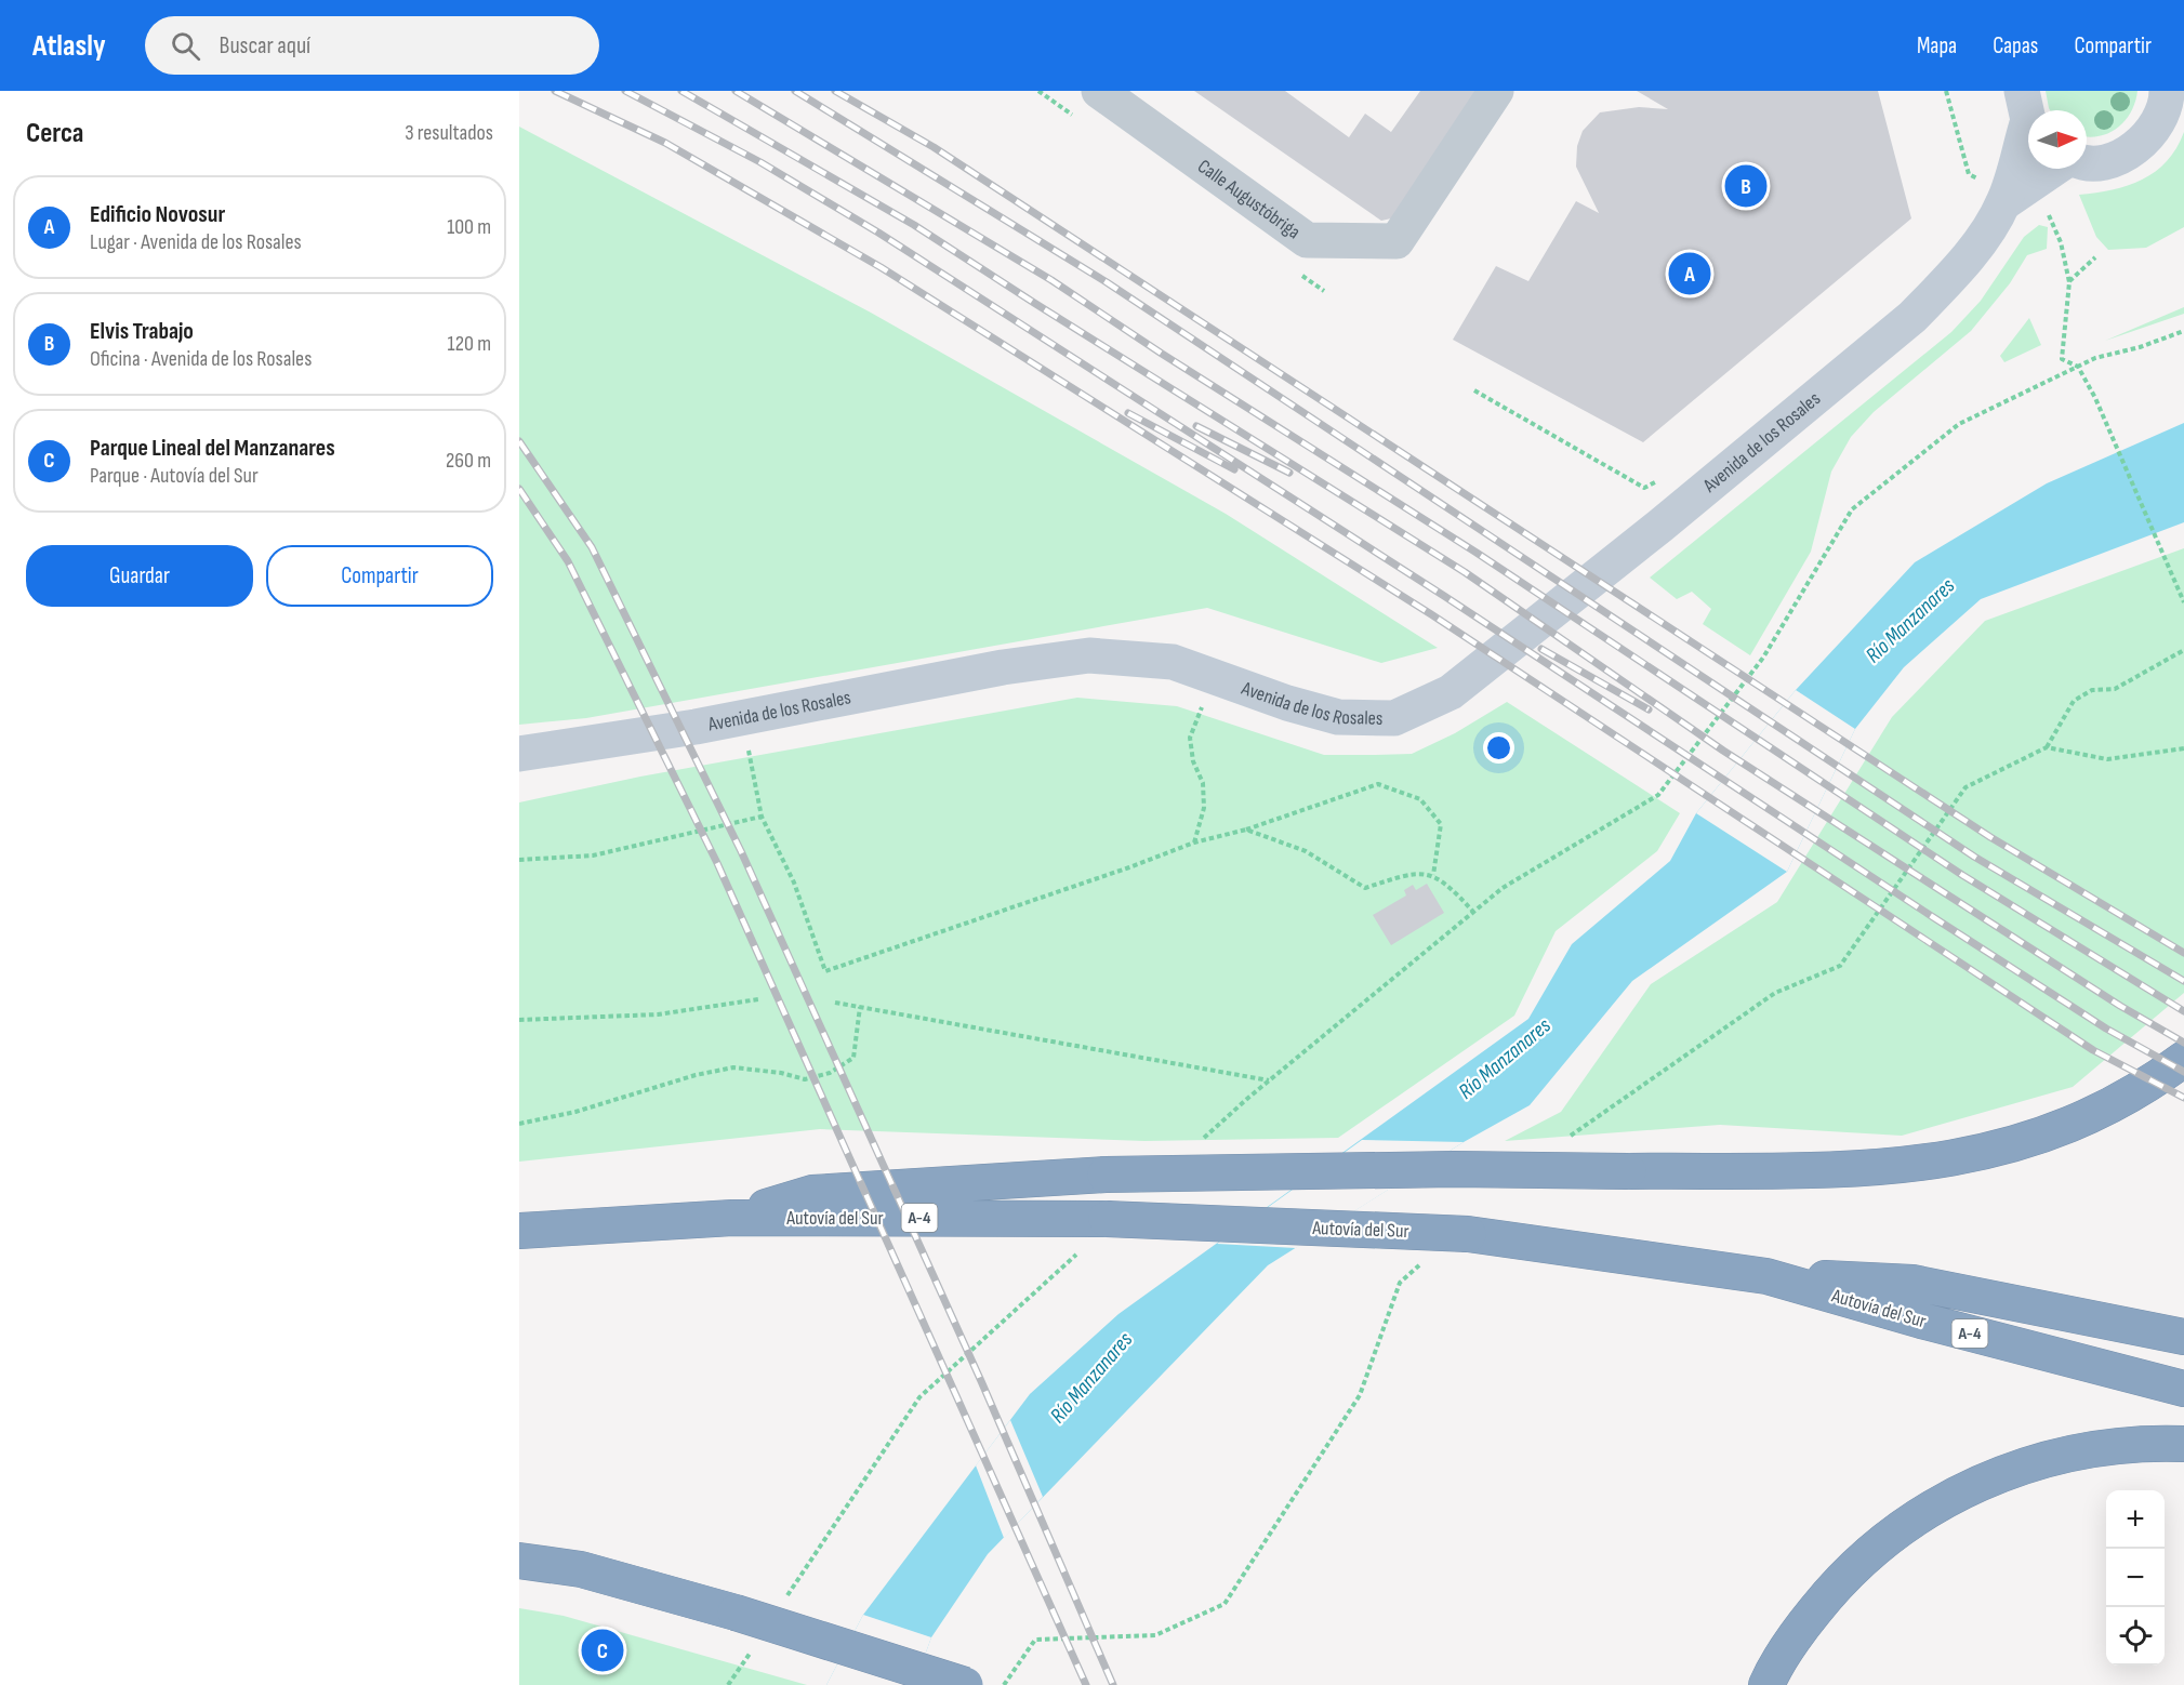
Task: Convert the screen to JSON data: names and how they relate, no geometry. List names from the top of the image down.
{
  "streets": {
    "highway": ["Autovía del Sur", "A-4"],
    "street": ["Calle Augustóbriga", "Avenida de los Rosales"]
  },
  "water": ["Río Manzanares"],
  "north": "right",
  "page": {
    "header": "Atlasly",
    "search": "Buscar aquí",
    "nav": ["Mapa", "Capas", "Compartir"],
    "heading": ["Cerca", "3 resultados"],
    "pins": ["B", "A", "C"],
    "list": [
      {
        "mark": "A",
        "name": "Edificio Novosur",
        "note": "Lugar · Avenida de los Rosales",
        "value": "100 m"
      },
      {
        "mark": "B",
        "name": "Elvis Trabajo",
        "note": "Oficina · Avenida de los Rosales",
        "value": "120 m"
      },
      {
        "mark": "C",
        "name": "Parque Lineal del Manzanares",
        "note": "Parque · Autovía del Sur",
        "value": "260 m"
      }
    ],
    "buttons": ["Guardar", "Compartir"],
    "map_buttons": ["+", "−"]
  }
}
